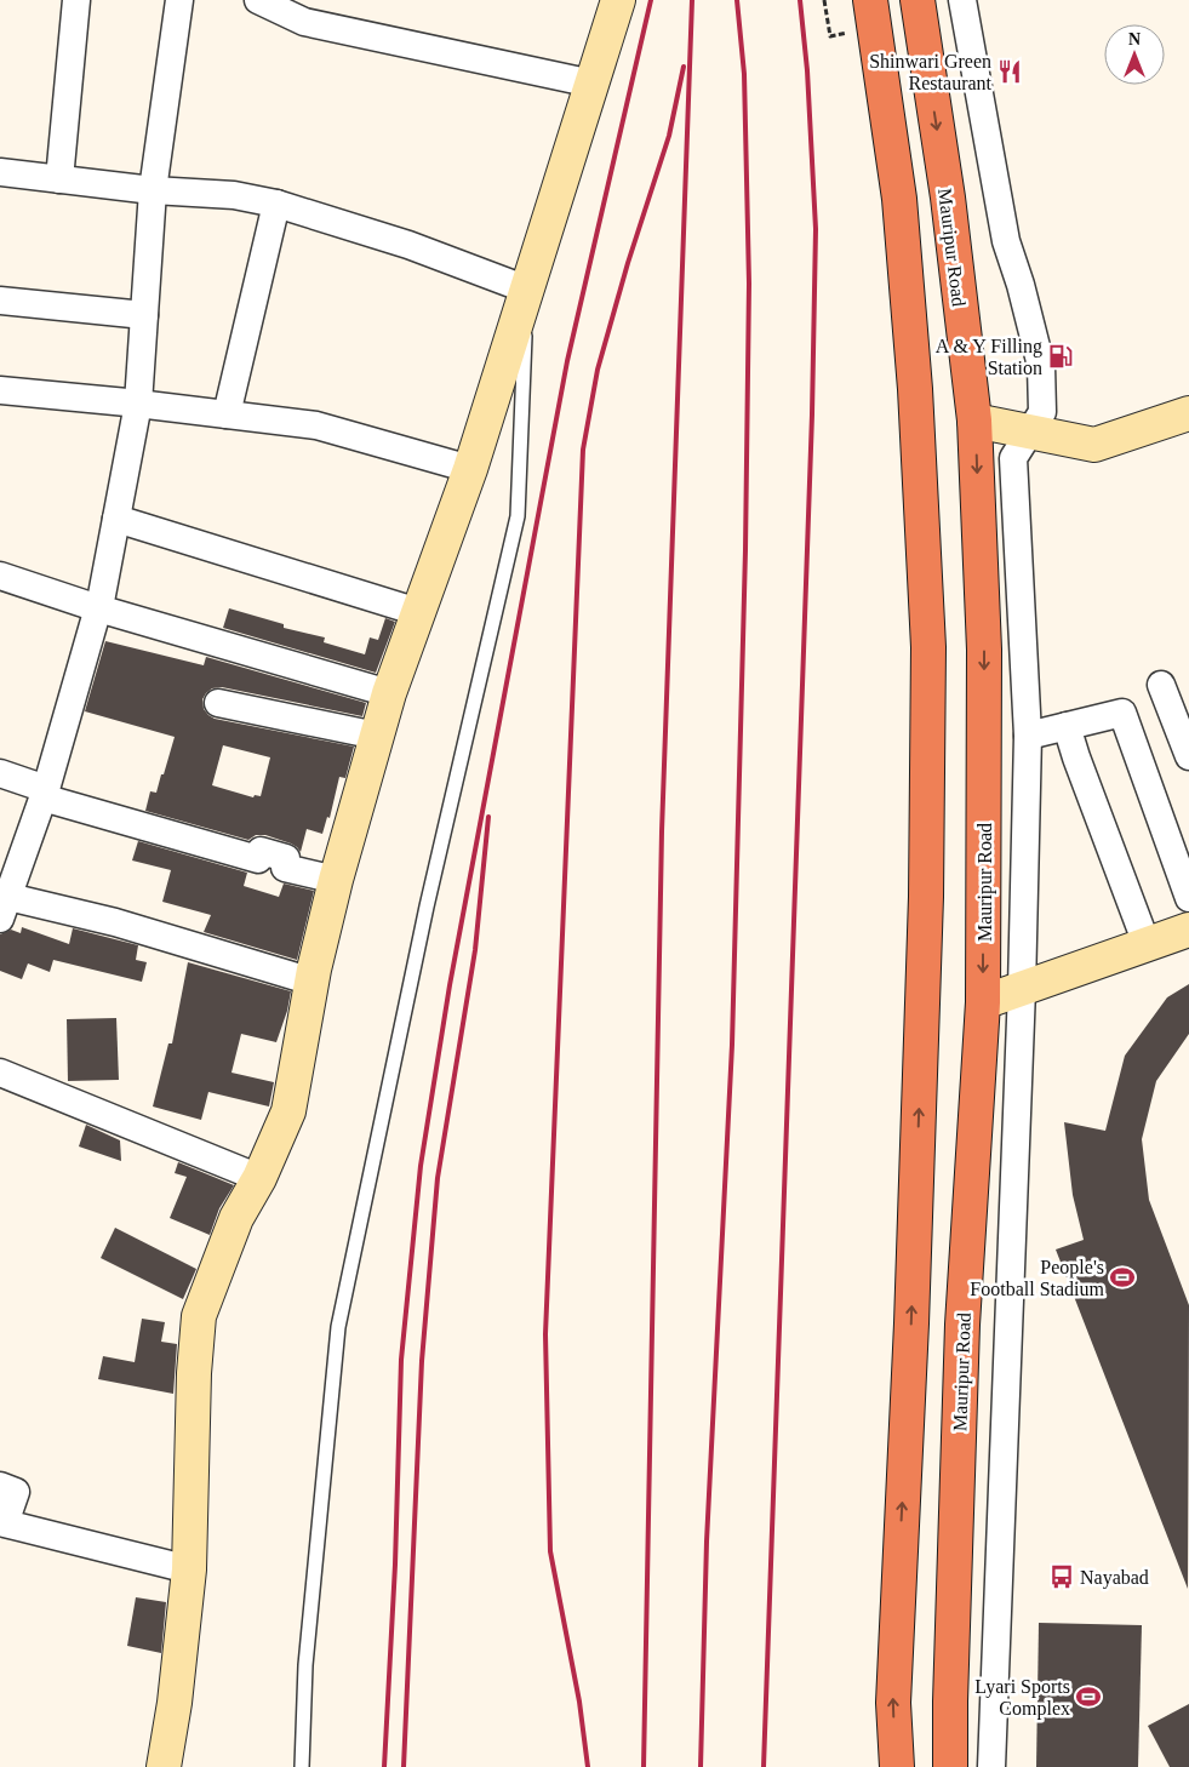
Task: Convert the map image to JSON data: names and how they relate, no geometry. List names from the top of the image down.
{
  "streets": {
    "highway": ["Mauripur Road"]
  },
  "places": {
    "restaurant": ["Shinwari Green Restaurant"],
    "fuel station": ["A & Y Filling Station"],
    "sports": ["People's Football Stadium", "Lyari Sports Complex"],
    "bus stop": ["Nayabad"]
  },
  "north": "top"
}
